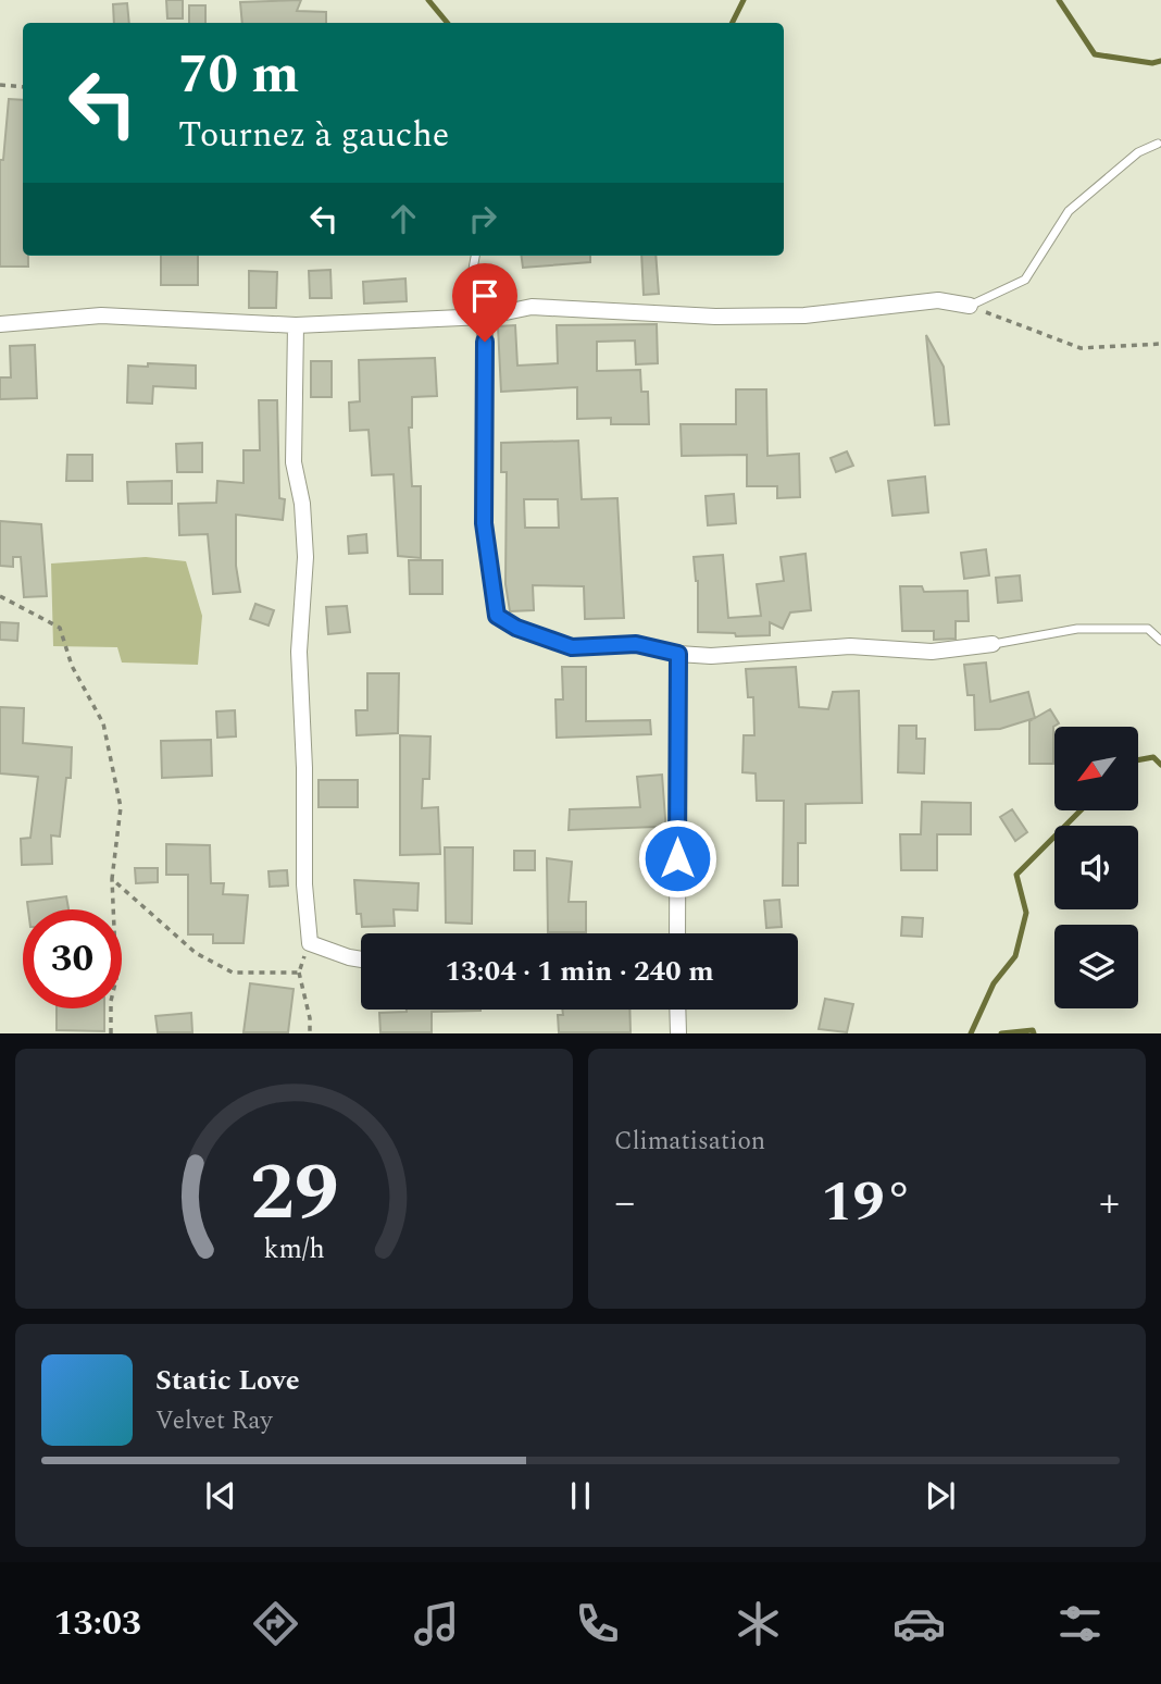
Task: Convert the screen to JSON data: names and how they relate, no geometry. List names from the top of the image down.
{
  "north": "bottom left",
  "page": {
    "turn": ["70 m", "Tournez à gauche"],
    "limit": "30",
    "trip": "13:04 · 1 min · 240 m",
    "tile": "Climatisation",
    "heat": ["−", "19°", "+"],
    "song": ["Static Love", "Velvet Ray"],
    "tabs": "13:03",
    "gauge": ["29", "km/h"]
  }
}
